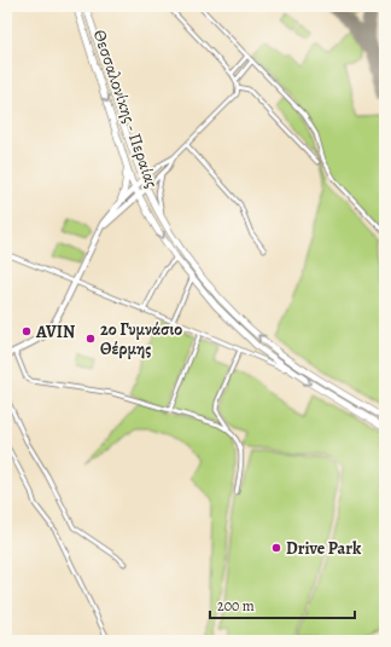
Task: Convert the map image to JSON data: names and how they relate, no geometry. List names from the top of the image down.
{
  "streets": {
    "main road": ["Θεσσαλονίκης - Περαίας"]
  },
  "places": ["AVIN", "2ο Γυμνάσιο Θέρμης", "Drive Park"],
  "scale_bar": "200 m"
}
